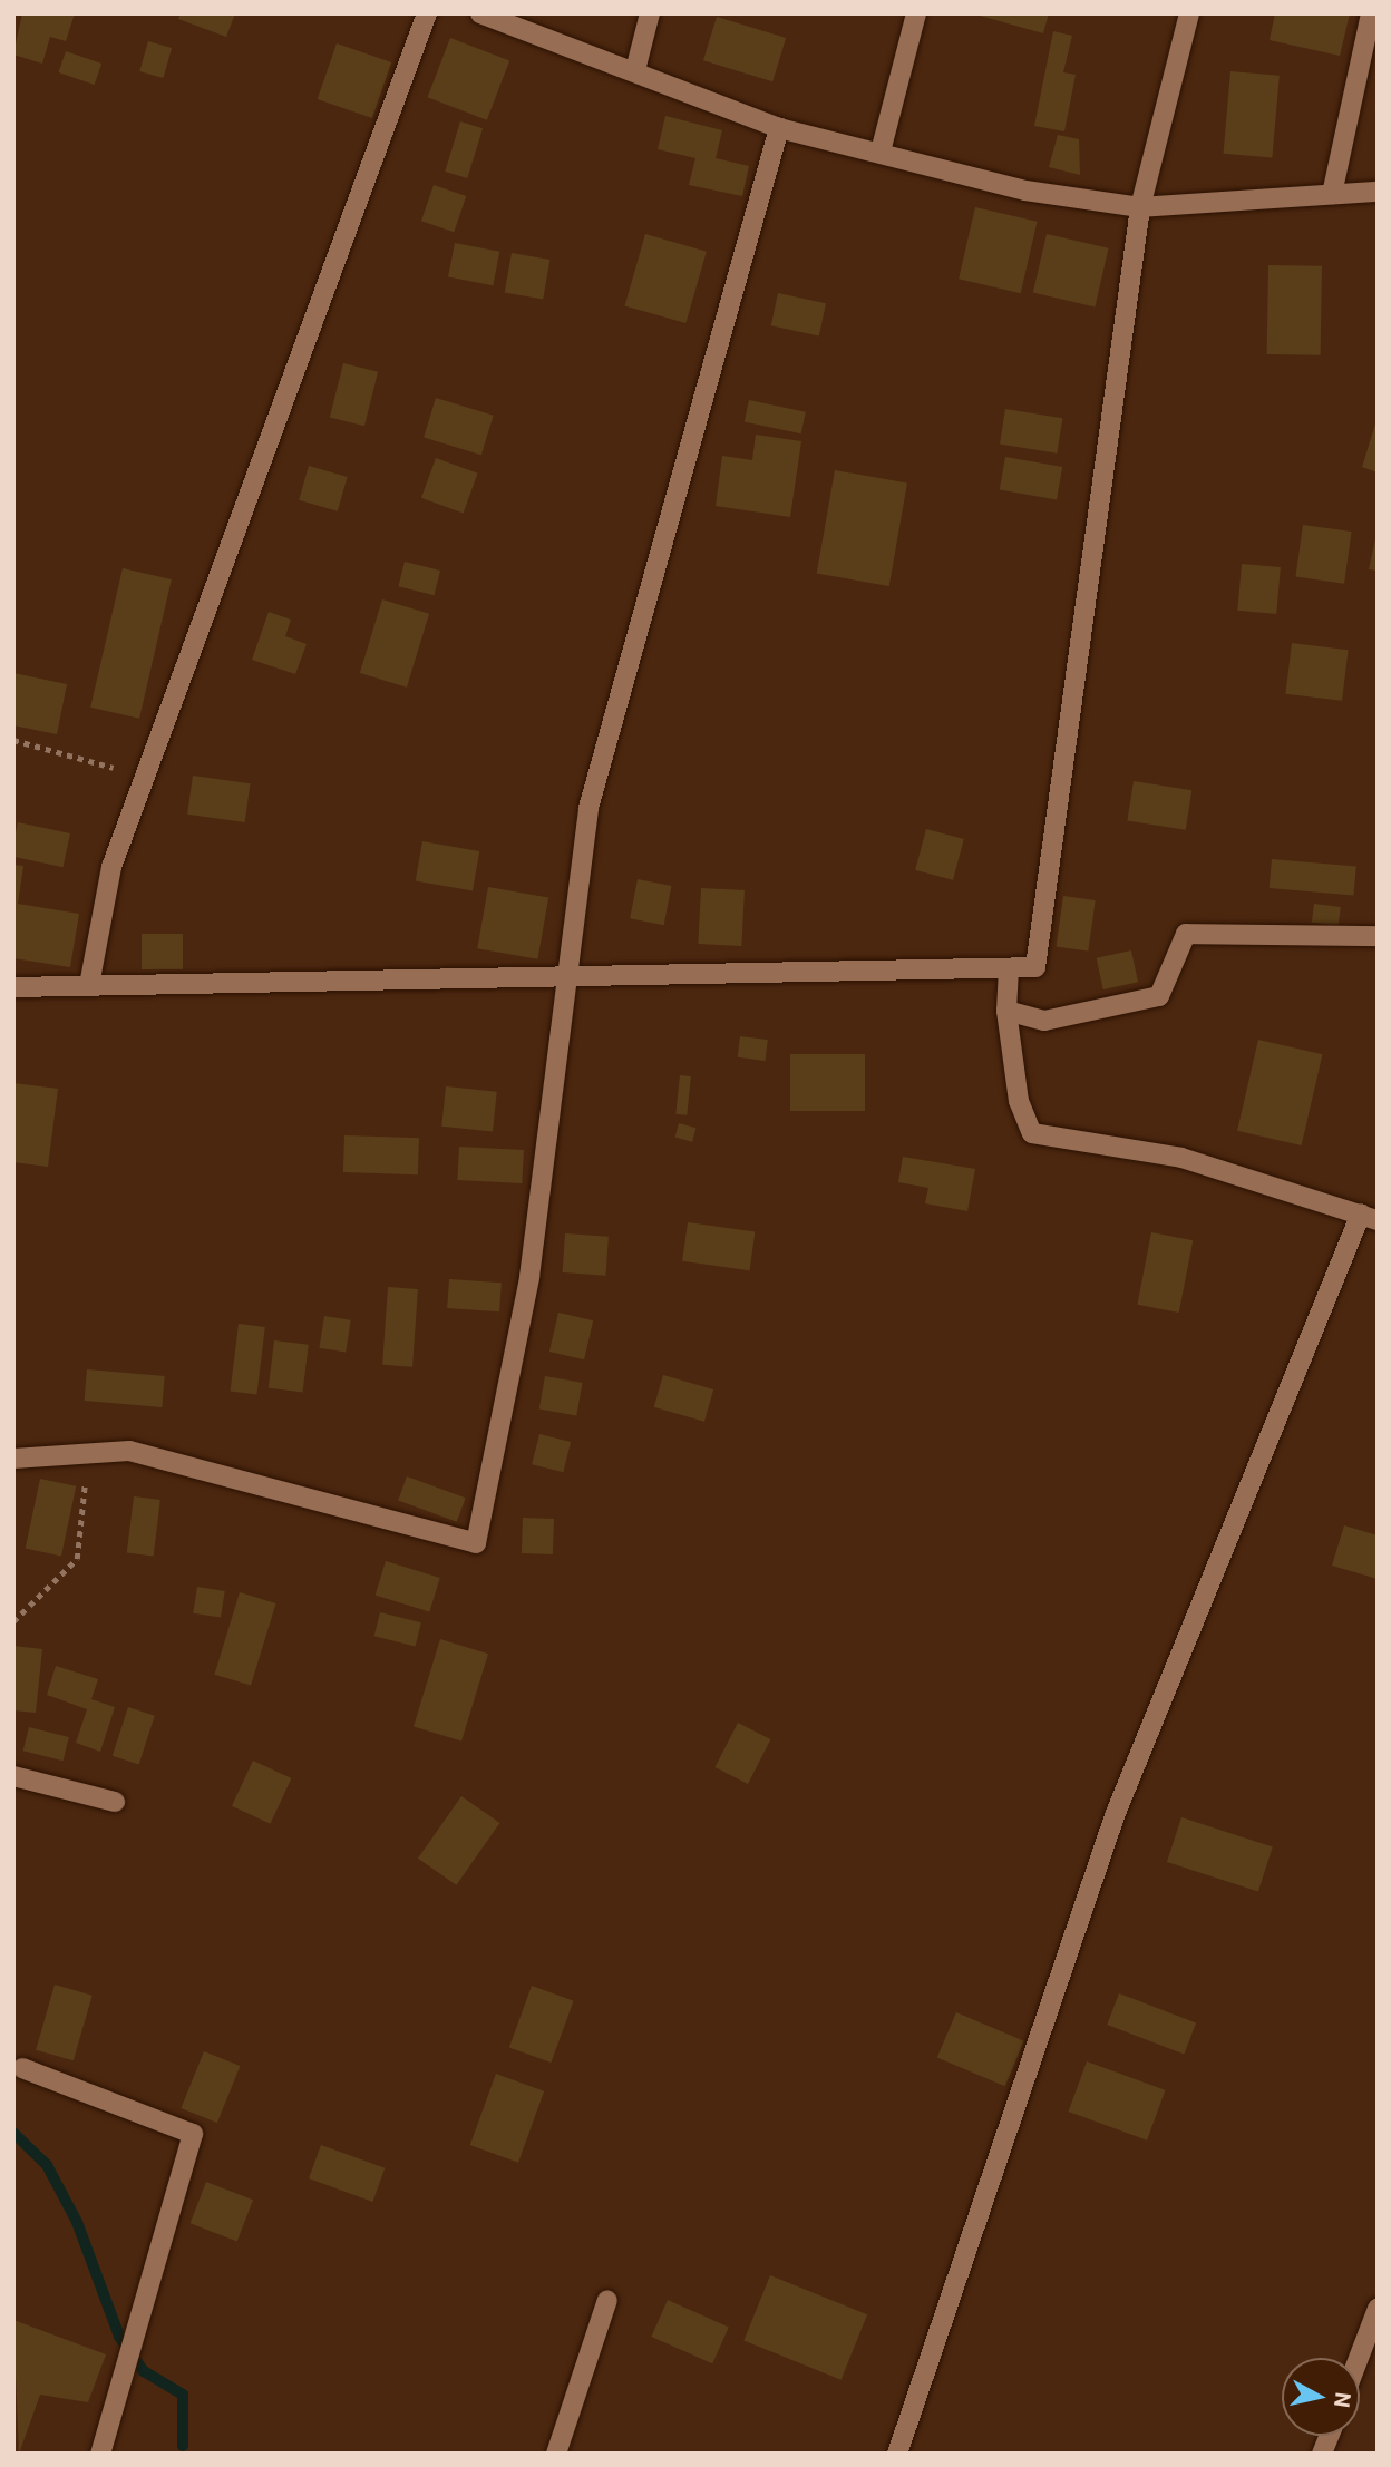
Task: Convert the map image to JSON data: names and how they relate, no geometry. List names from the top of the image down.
{
  "north": "right"
}
